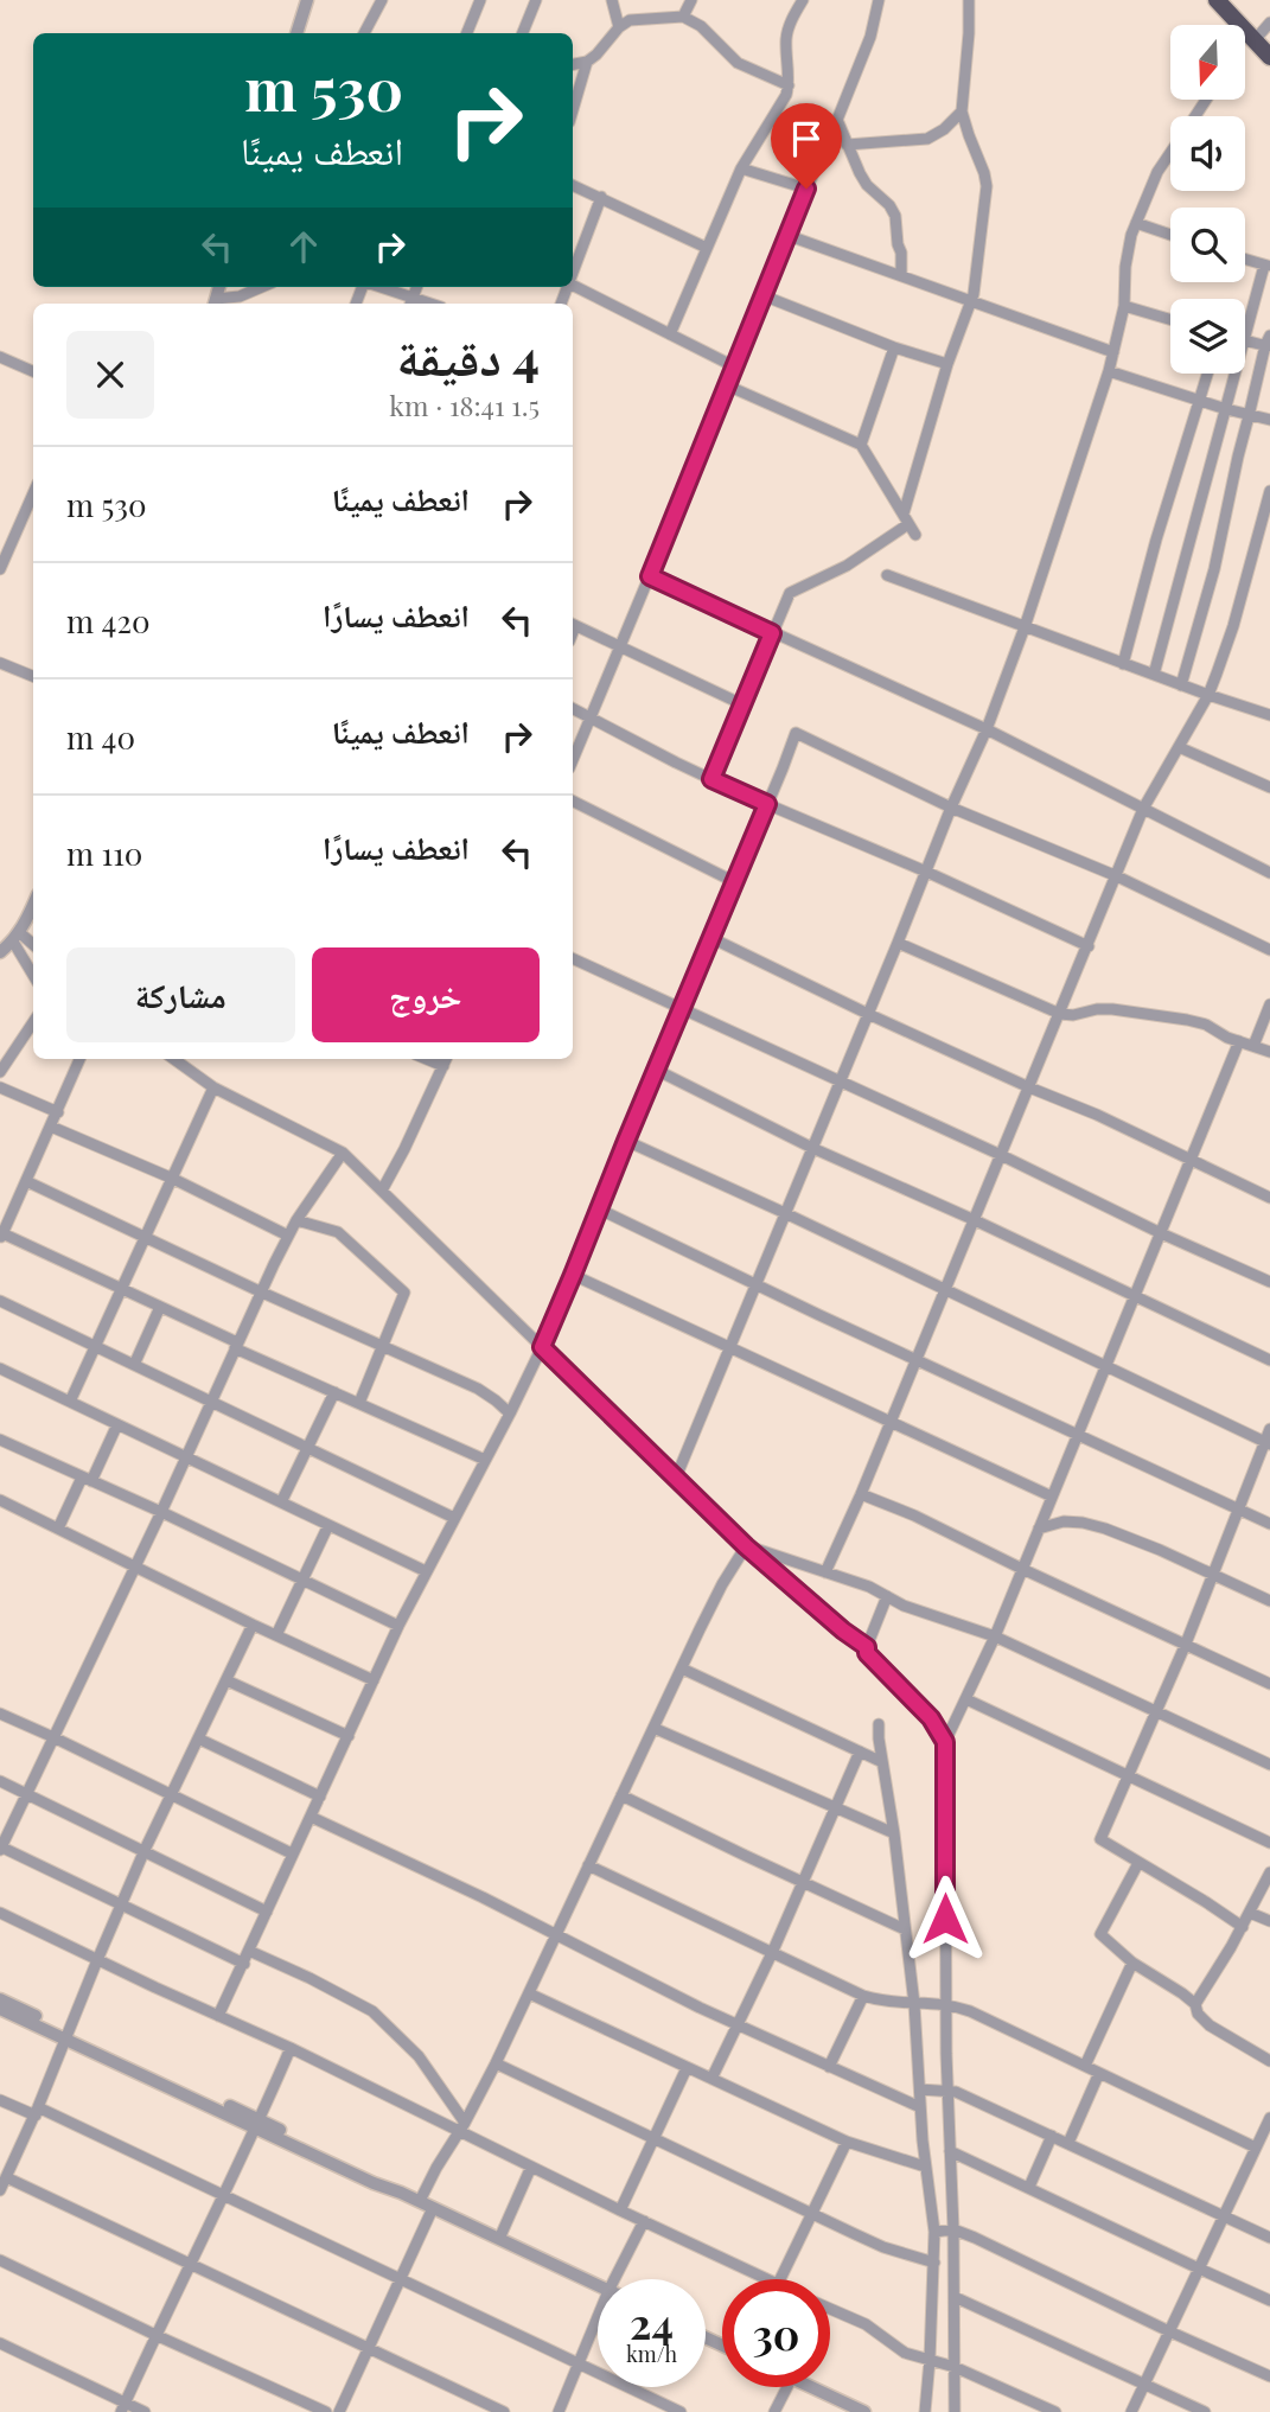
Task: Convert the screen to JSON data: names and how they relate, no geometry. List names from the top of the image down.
{
  "north": "bottom",
  "page": {
    "turn": ["530 m", "انعطف يمينًا"],
    "heading": ["4 دقيقة", "1.5 km · 18:41"],
    "list": [
      {
        "name": "انعطف يمينًا",
        "value": "530 m"
      },
      {
        "name": "انعطف يسارًا",
        "value": "420 m"
      },
      {
        "name": "انعطف يمينًا",
        "value": "40 m"
      },
      {
        "name": "انعطف يسارًا",
        "value": "110 m"
      }
    ],
    "buttons": ["خروج", "مشاركة"],
    "speed": "24 km/h",
    "limit": "30"
  }
}
